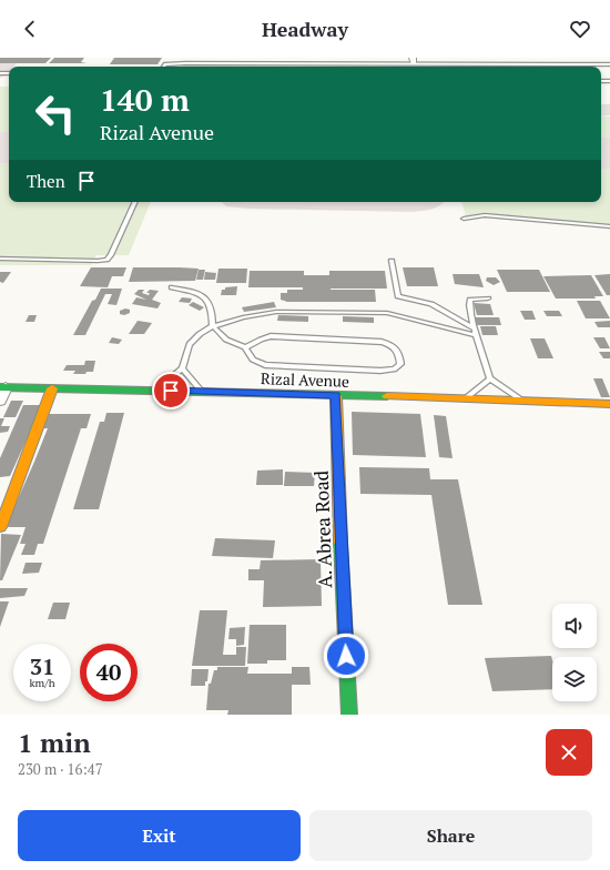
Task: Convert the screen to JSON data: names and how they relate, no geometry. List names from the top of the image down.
{
  "streets": {
    "street": ["Rizal Avenue", "A. Abrea Road"]
  },
  "crossings": [
    ["Rizal Avenue", "A. Abrea Road"]
  ],
  "page": {
    "header": "Headway",
    "turn": ["140 m", "Rizal Avenue"],
    "then": "Then",
    "speed": "31 km/h",
    "limit": "40",
    "heading": ["1 min", "230 m · 16:47"],
    "buttons": ["Exit", "Share"]
  }
}
